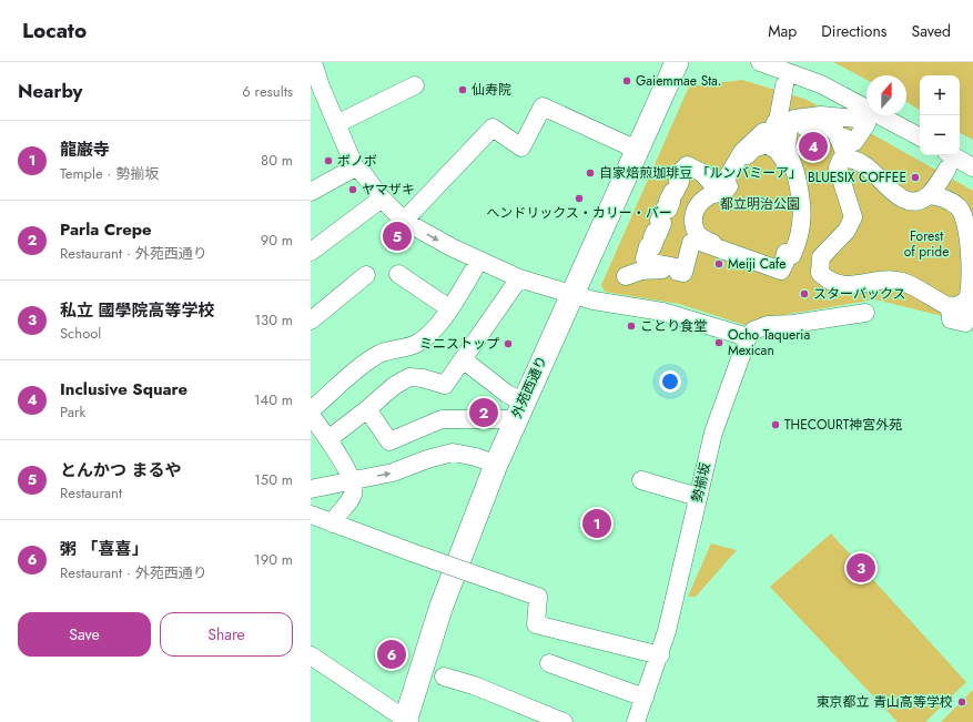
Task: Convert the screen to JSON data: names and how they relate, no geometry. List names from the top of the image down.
{
  "streets": {
    "main road": ["外苑西通り"],
    "street": ["勢揃坂"]
  },
  "parks": ["都立明治公園", "Forest of pride"],
  "places": [
    "Gaiemmae Sta.",
    "仙寿院",
    "ボノボ",
    "自家焙煎珈琲豆 「ルンバミーア」",
    "BLUESIX COFFEE",
    "ヤマザキ",
    "ヘンドリックス・カリー・バー",
    "Meiji Cafe",
    "スターバックス",
    "ことり食堂",
    "Ocho Taqueria Mexican",
    "ミニストップ",
    "THECOURT神宮外苑",
    "東京都立 青山高等学校"
  ],
  "north": "top",
  "page": {
    "header": "Locato",
    "nav": ["Map", "Directions", "Saved"],
    "heading": ["Nearby", "6 results"],
    "map_buttons": ["+", "−"],
    "list": [
      {
        "mark": "1",
        "name": "龍巌寺",
        "note": "Temple · 勢揃坂",
        "value": "80 m"
      },
      {
        "mark": "2",
        "name": "Parla Crepe",
        "note": "Restaurant · 外苑西通り",
        "value": "90 m"
      },
      {
        "mark": "3",
        "name": "私立 國學院高等学校",
        "note": "School",
        "value": "130 m"
      },
      {
        "mark": "4",
        "name": "Inclusive Square",
        "note": "Park",
        "value": "140 m"
      },
      {
        "mark": "5",
        "name": "とんかつ まるや",
        "note": "Restaurant",
        "value": "150 m"
      },
      {
        "mark": "6",
        "name": "粥 「喜喜」",
        "note": "Restaurant · 外苑西通り",
        "value": "190 m"
      }
    ],
    "pins": [
      "4",
      "5",
      "2",
      "1",
      "3",
      "6"
    ],
    "buttons": ["Save", "Share"]
  }
}
